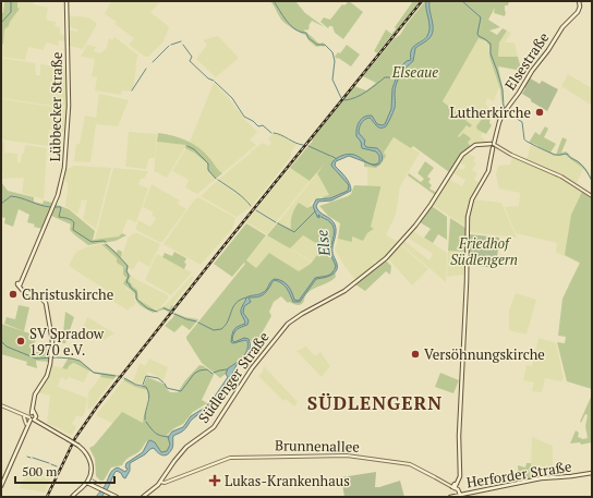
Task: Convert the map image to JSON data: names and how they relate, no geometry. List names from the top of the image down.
{
  "streets": {
    "main road": [
      "Elsestraße",
      "Lübbecker Straße",
      "Südlenger Straße",
      "Brunnenallee",
      "Herforder Straße"
    ]
  },
  "crossings": [
    ["Elsestraße", "Südlenger Straße"],
    ["Elsestraße", "Brunnenallee"],
    ["Südlenger Straße", "Brunnenallee"],
    ["Brunnenallee", "Herforder Straße"]
  ],
  "districts": ["SÜDLENGERN"],
  "water": ["Else"],
  "parks": ["Elseaue", "Friedhof Südlengern"],
  "places": {
    "other": [
      "Lutherkirche",
      "Christuskirche",
      "SV Spradow 1970 e.V.",
      "Versöhnungskirche"
    ],
    "health": ["Lukas-Krankenhaus"]
  },
  "scale_bar": "500 m"
}
